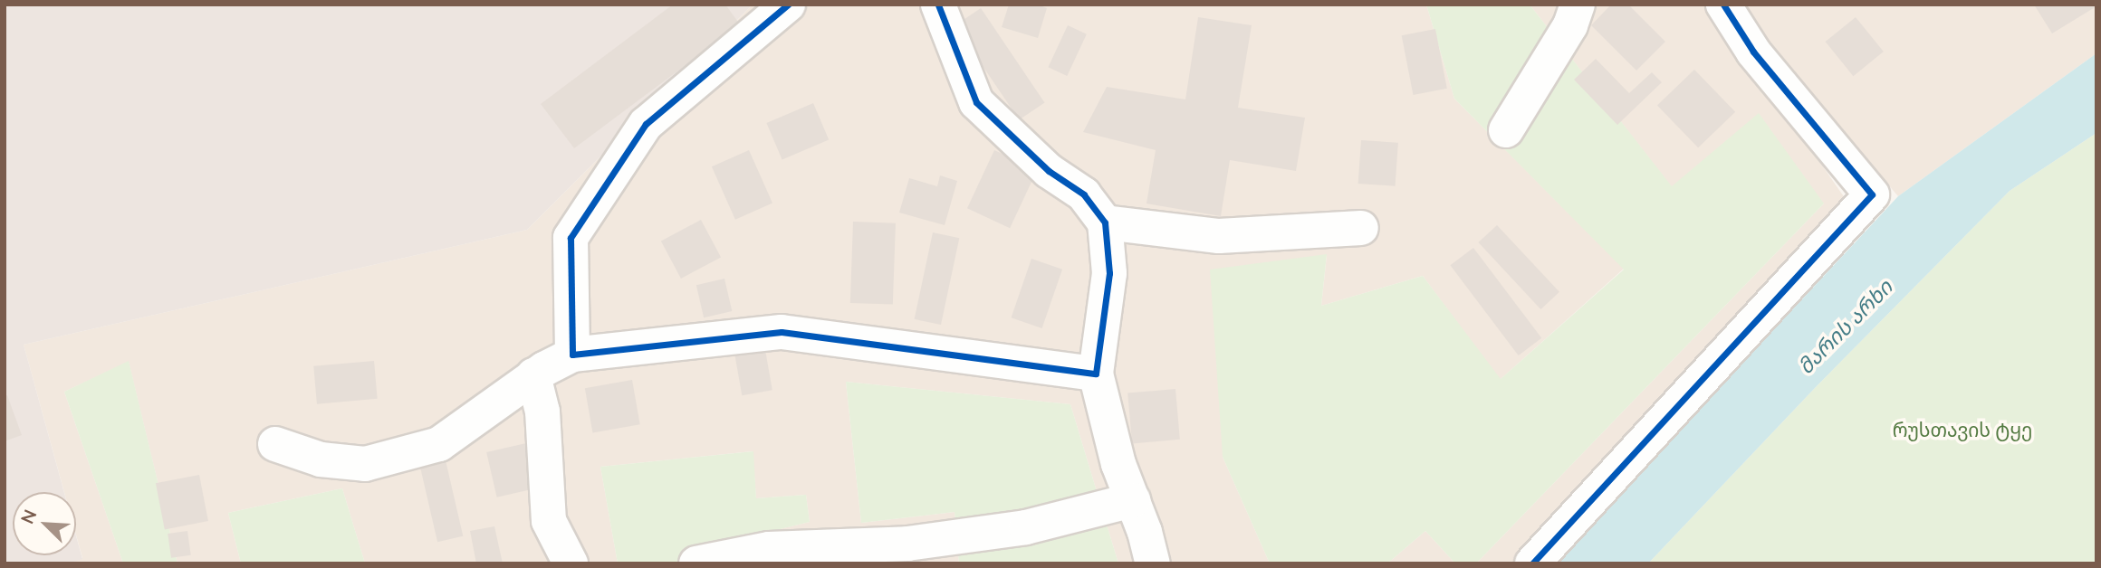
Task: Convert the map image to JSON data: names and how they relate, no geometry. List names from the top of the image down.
{
  "water": ["მარის არხი"],
  "parks": ["რუსთავის ტყე"],
  "north": "top left"
}
